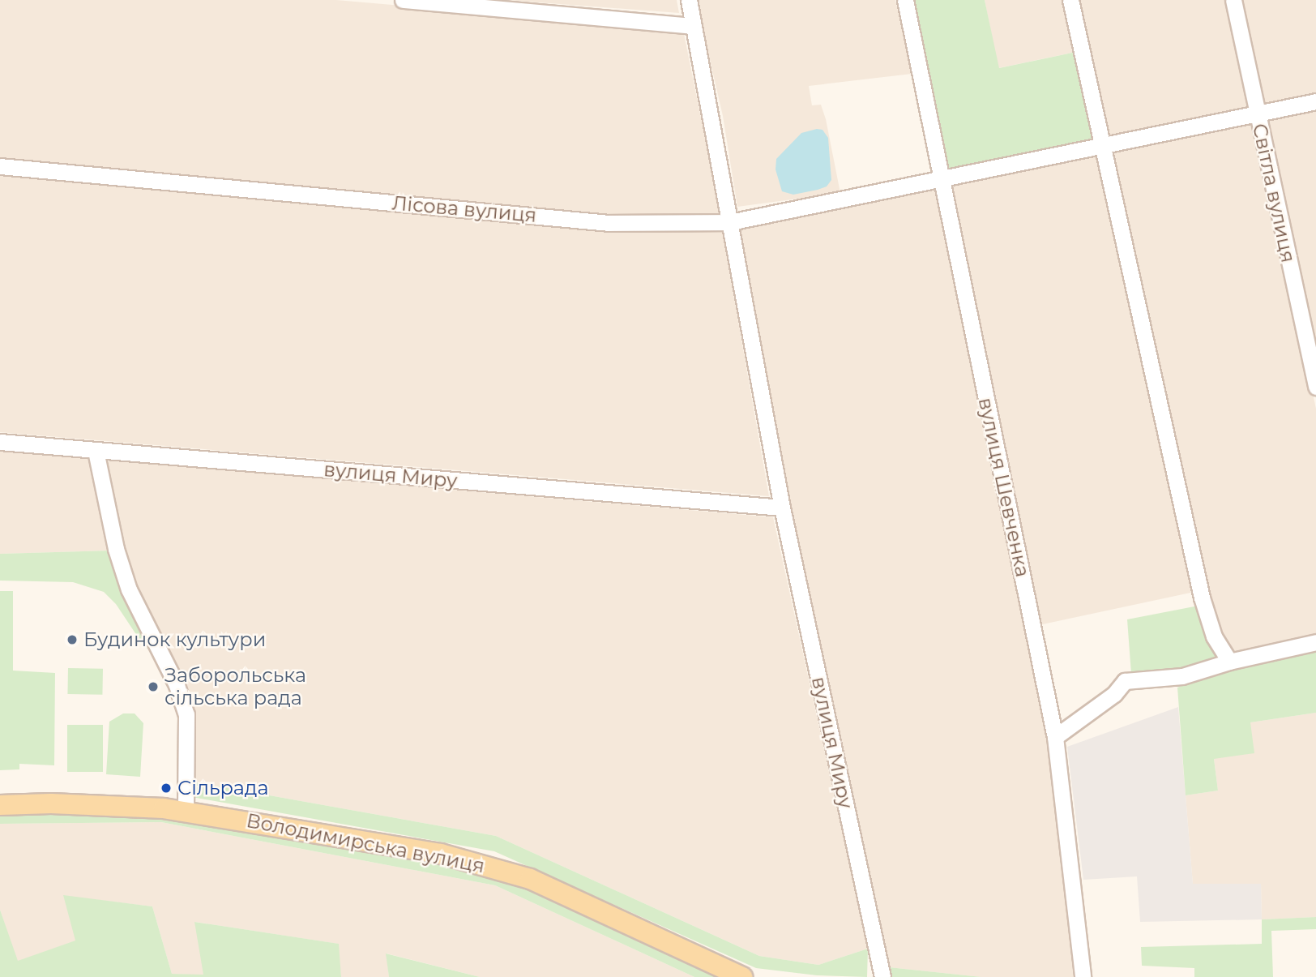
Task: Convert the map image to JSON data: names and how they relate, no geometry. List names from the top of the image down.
{
  "streets": {
    "main road": ["Володимирська вулиця"],
    "street": [
      "Світла вулиця",
      "Лісова вулиця",
      "вулиця Миру",
      "вулиця Шевченка"
    ]
  },
  "crossings": [
    ["Світла вулиця", "Лісова вулиця"],
    ["Лісова вулиця", "вулиця Миру"],
    ["Лісова вулиця", "вулиця Шевченка"]
  ],
  "places": ["Будинок культури", "Заборольська сільська рада", "Сільрада"]
}
